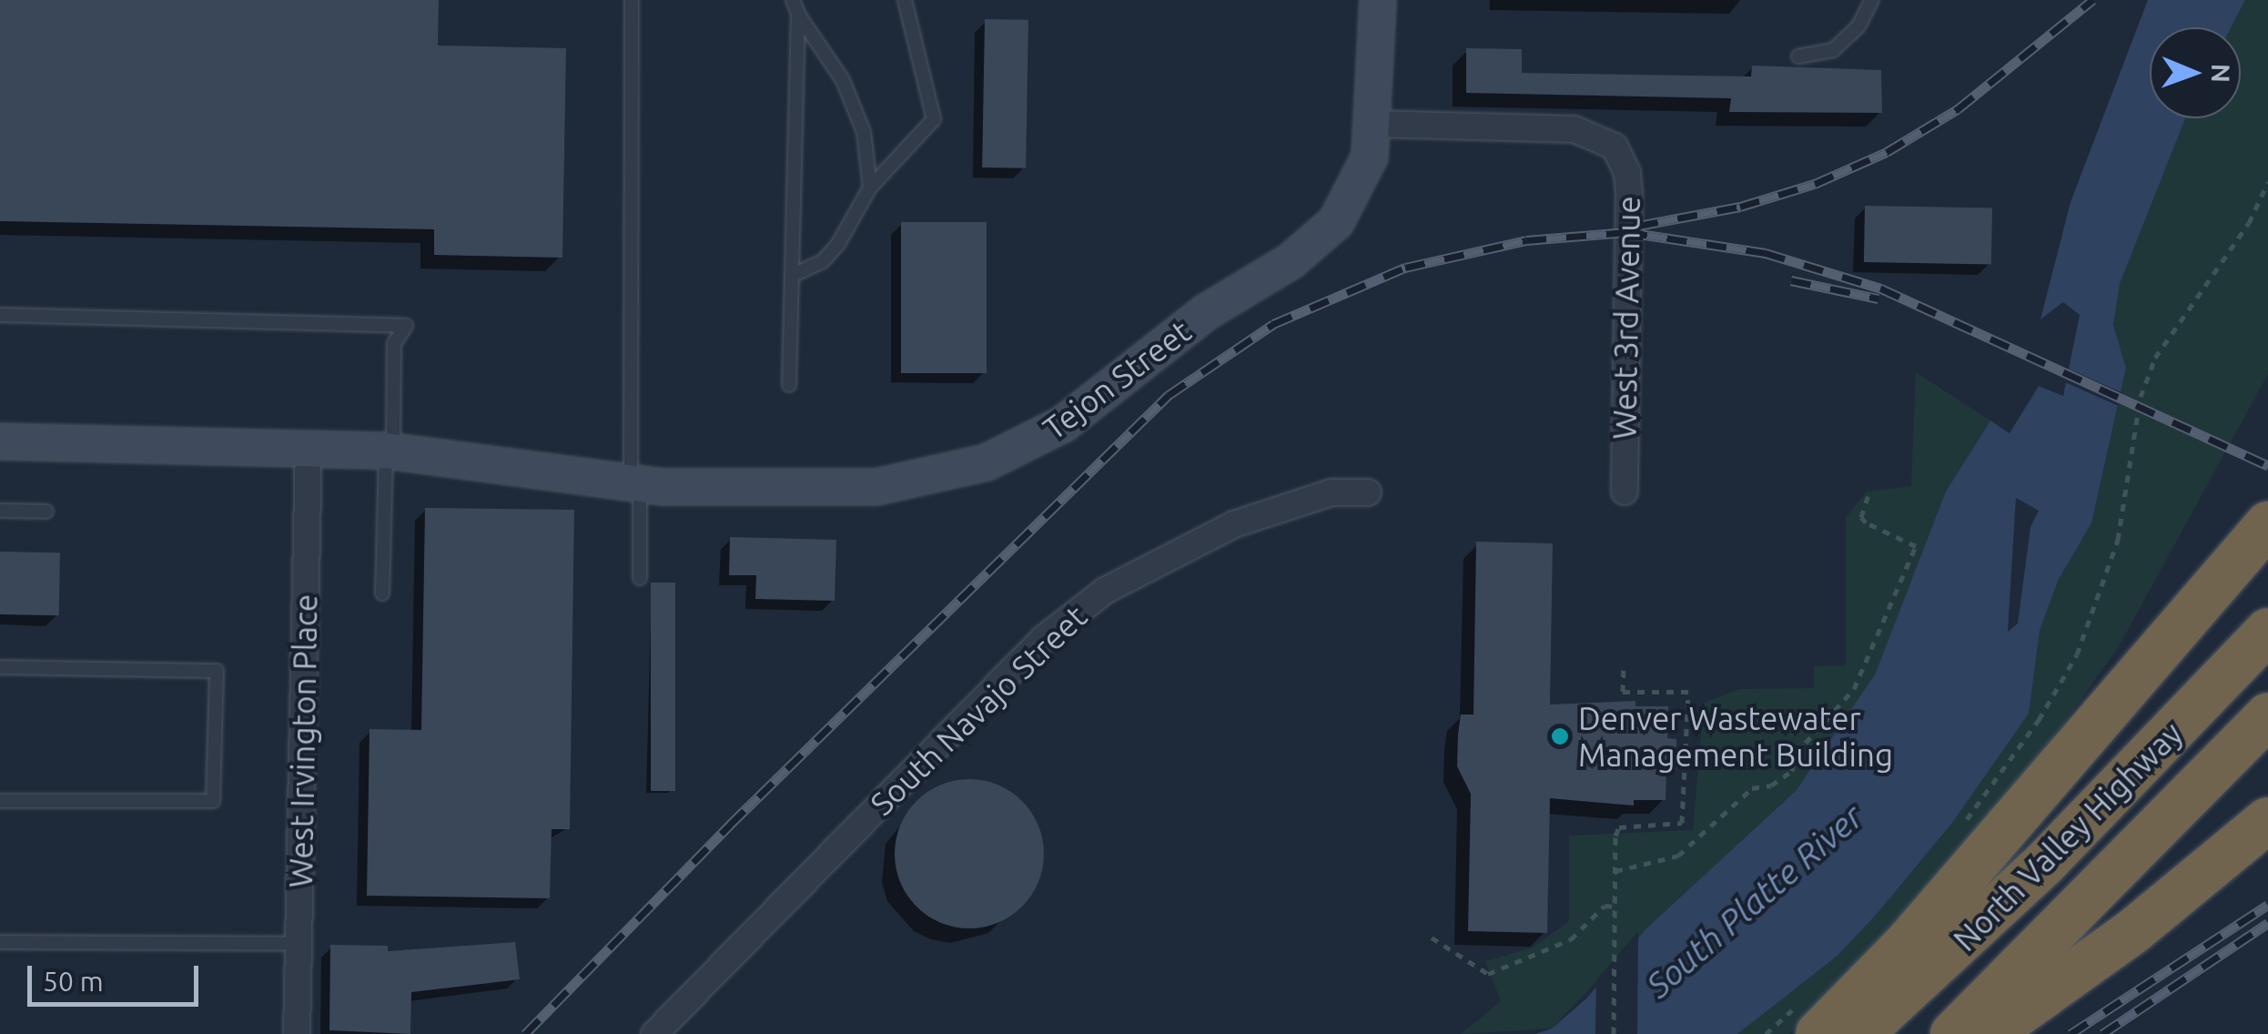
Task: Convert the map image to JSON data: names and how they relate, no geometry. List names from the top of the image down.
{
  "streets": {
    "highway": ["North Valley Highway"],
    "street": [
      "West 3rd Avenue",
      "Tejon Street",
      "South Navajo Street",
      "West Irvington Place"
    ]
  },
  "crossings": [
    ["West 3rd Avenue", "Tejon Street"],
    ["Tejon Street", "West Irvington Place"]
  ],
  "water": ["South Platte River"],
  "places": ["Denver Wastewater Management Building"],
  "scale_bar": "50 m",
  "north": "right"
}
